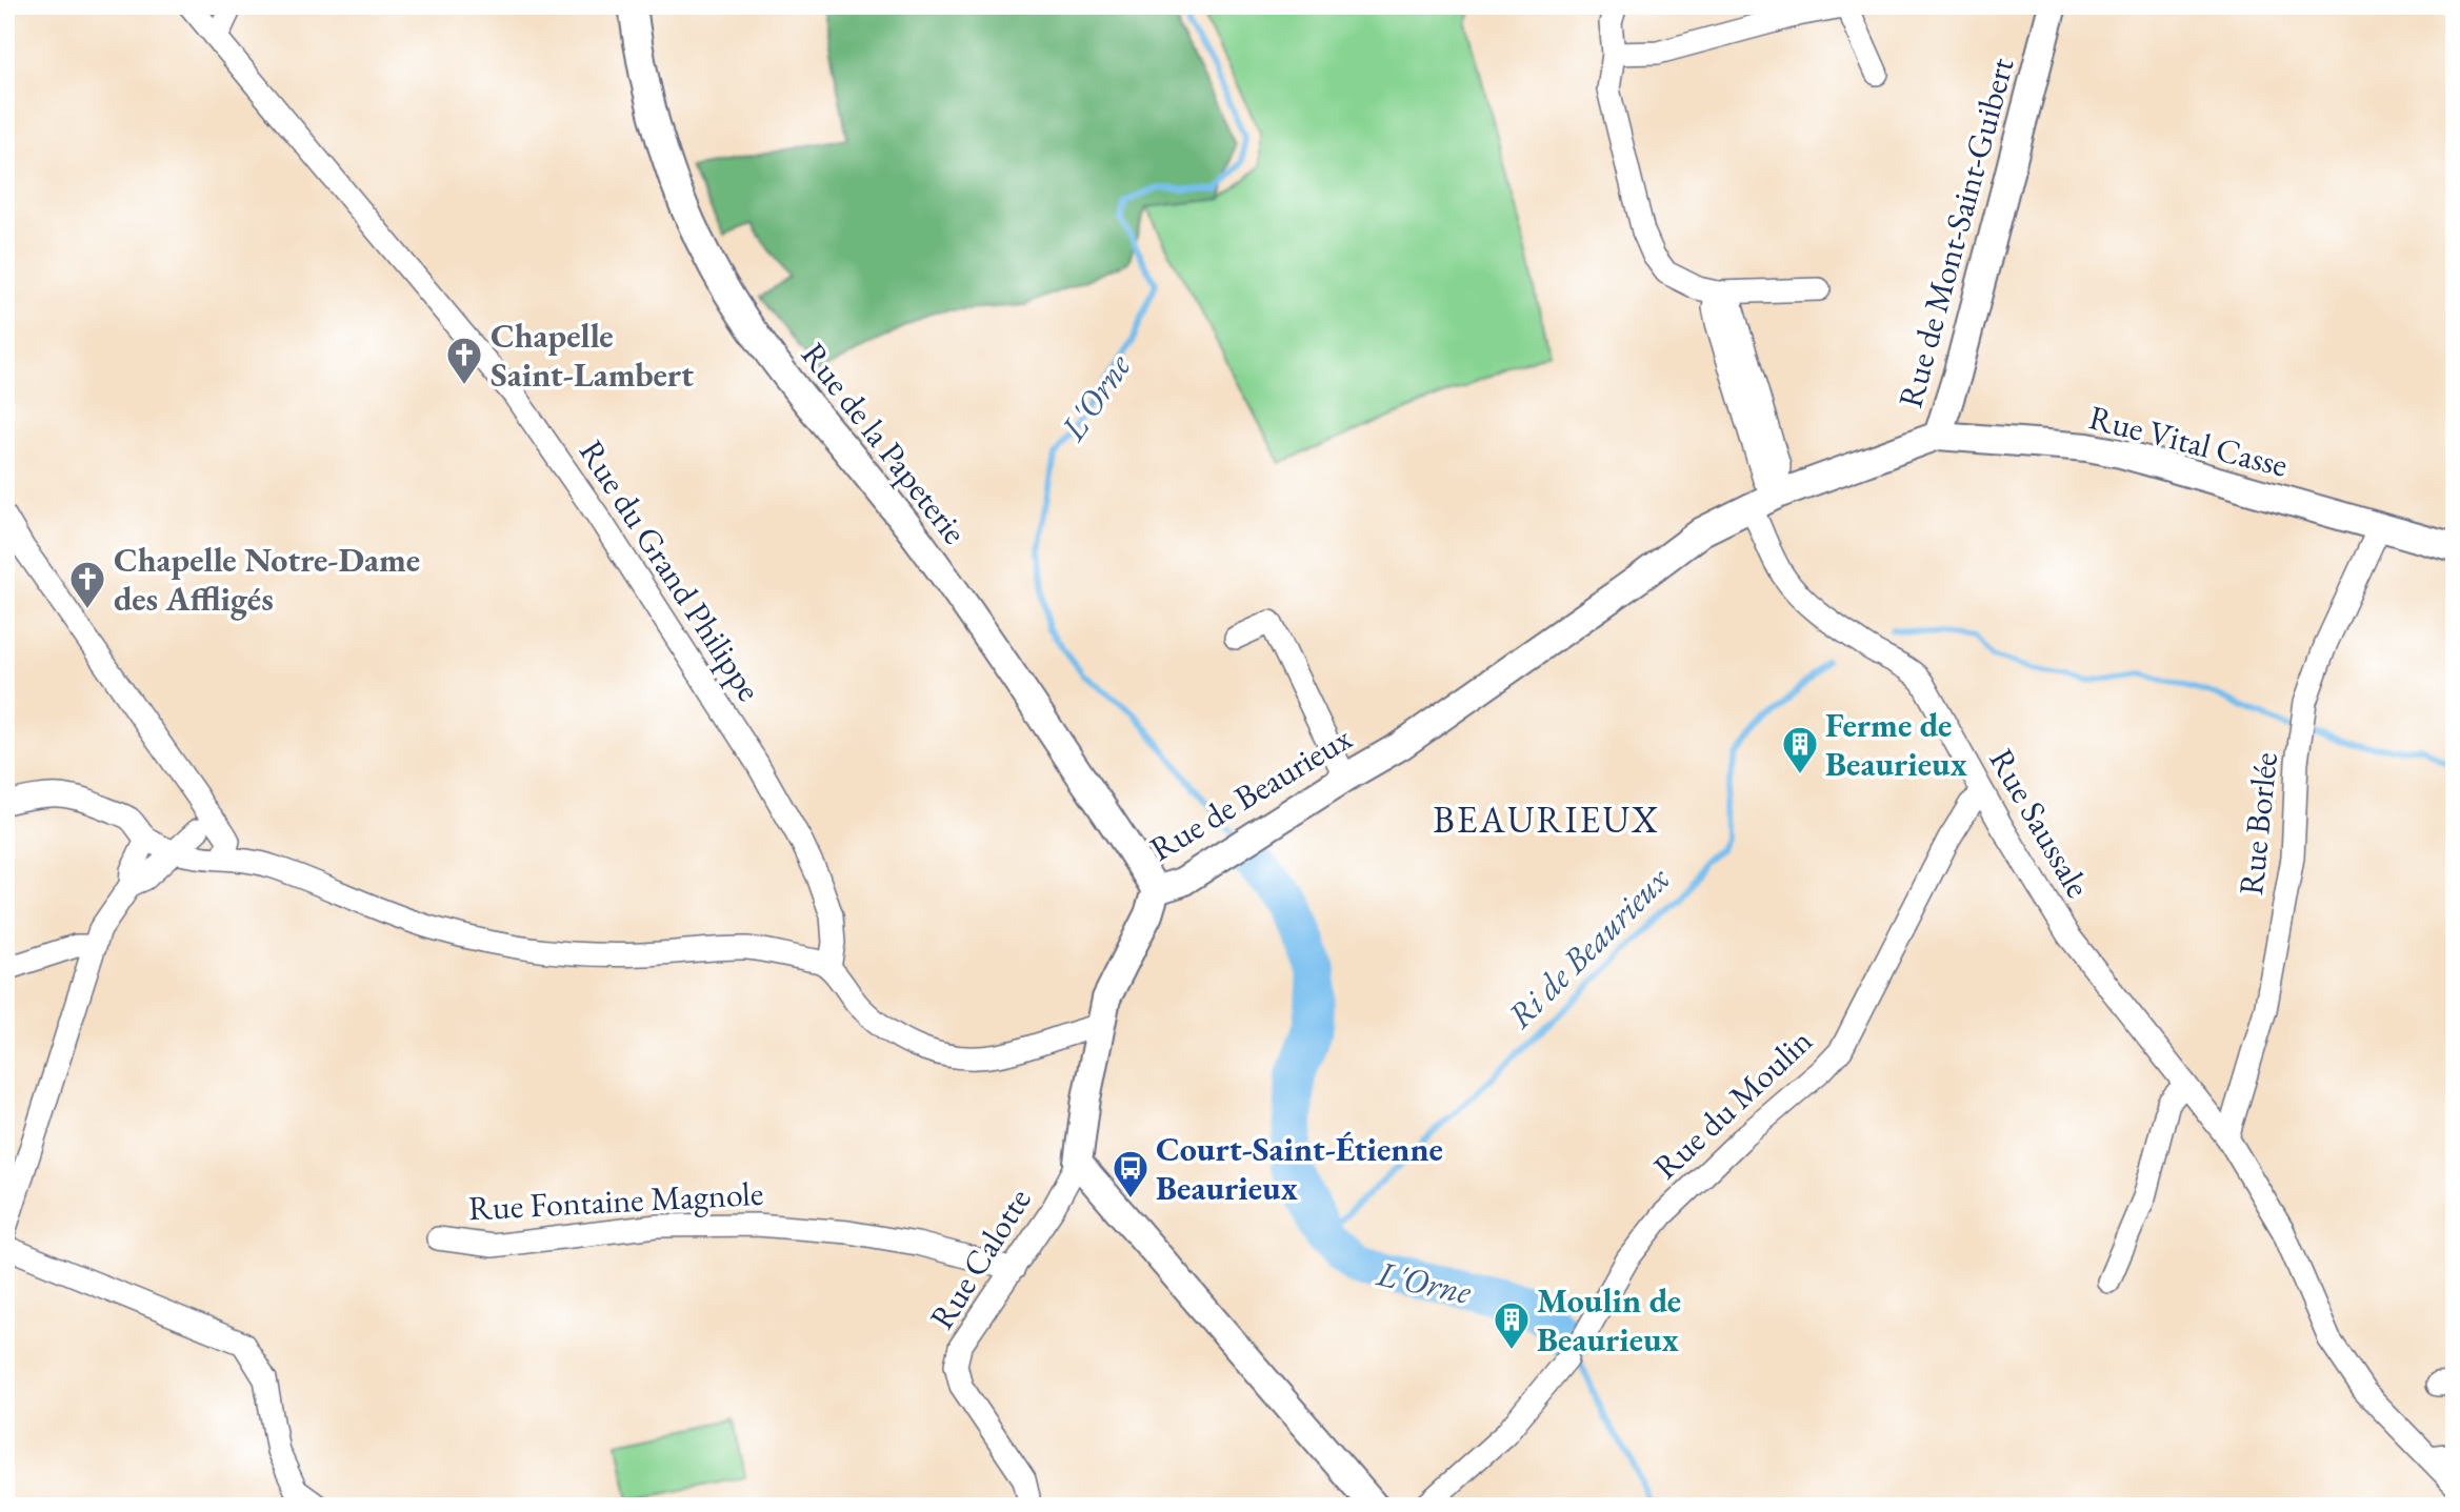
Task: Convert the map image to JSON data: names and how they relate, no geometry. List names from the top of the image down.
{
  "streets": {
    "street": [
      "Rue de Mont-Saint-Guibert",
      "Rue Vital Casse",
      "Rue de la Papeterie",
      "Rue du Grand Philippe",
      "Rue de Beaurieux",
      "Rue Saussale",
      "Rue Borlée",
      "Rue du Moulin",
      "Rue Fontaine Magnole",
      "Rue Calotte"
    ]
  },
  "crossings": [
    ["Rue de Mont-Saint-Guibert", "Rue Vital Casse"],
    ["Rue Vital Casse", "Rue de Beaurieux"],
    ["Rue Vital Casse", "Rue Borlée"],
    ["Rue de la Papeterie", "Rue de Beaurieux"],
    ["Rue de Beaurieux", "Rue Saussale"],
    ["Rue de Beaurieux", "Rue Calotte"],
    ["Rue Saussale", "Rue Borlée"],
    ["Rue Saussale", "Rue du Moulin"],
    ["Rue Fontaine Magnole", "Rue Calotte"]
  ],
  "districts": ["BEAURIEUX"],
  "water": ["L'Orne", "Ri de Beaurieux"],
  "places": {
    "church": ["Chapelle Saint-Lambert", "Chapelle Notre-Dame des Affligés"],
    "building": ["Ferme de Beaurieux", "Moulin de Beaurieux"],
    "bus stop": ["Court-Saint-Étienne Beaurieux"]
  }
}
